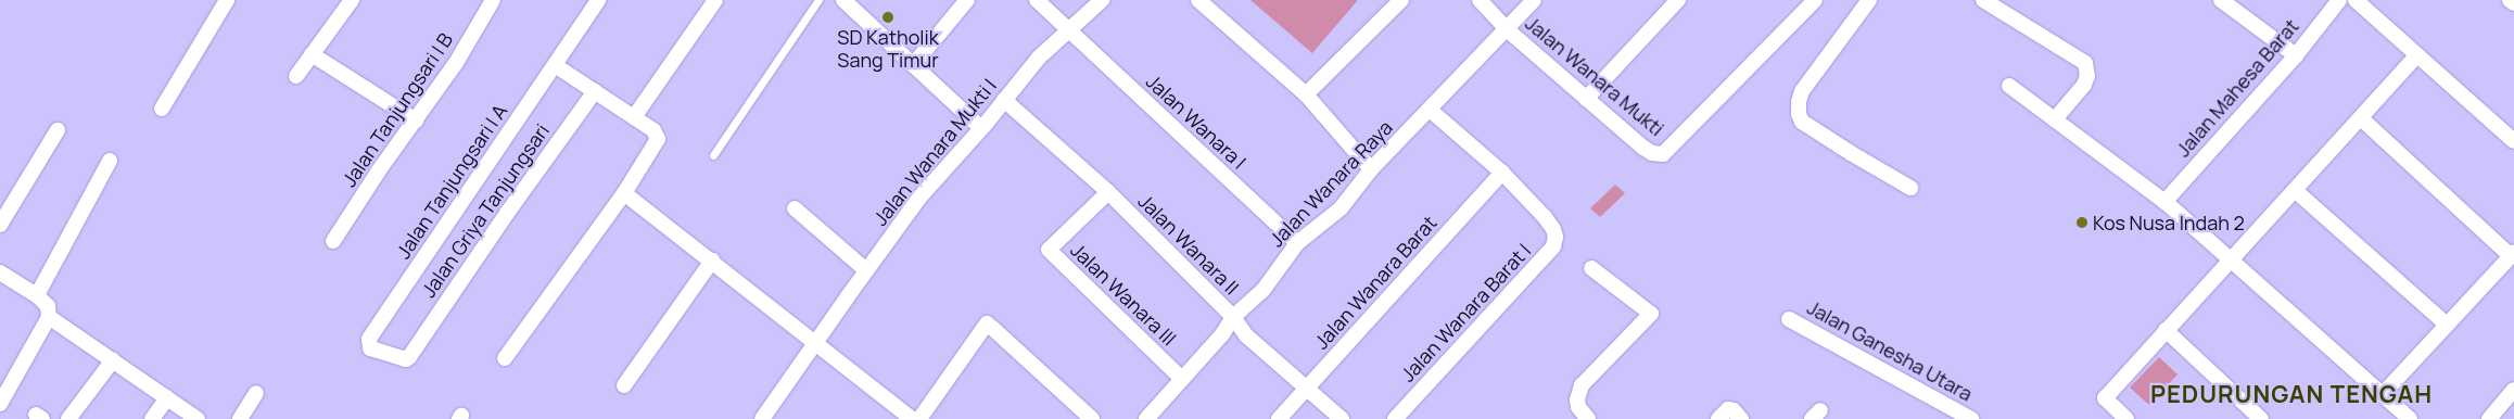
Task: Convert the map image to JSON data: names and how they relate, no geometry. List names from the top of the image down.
{
  "streets": {
    "street": [
      "Jalan Wanara Mukti",
      "Jalan Mahesa Barat",
      "Jalan Tanjungsari I B",
      "Jalan Wanara I",
      "Jalan Wanara Mukti I",
      "Jalan Tanjungsari I A",
      "Jalan Wanara Raya",
      "Jalan Griya Tanjungsari",
      "Jalan Wanara II",
      "Jalan Wanara Barat",
      "Jalan Wanara III",
      "Jalan Wanara Barat I",
      "Jalan Ganesha Utara"
    ]
  },
  "crossings": [
    ["Jalan Wanara Mukti", "Jalan Wanara Raya"],
    ["Jalan Wanara I", "Jalan Wanara Mukti I"],
    ["Jalan Wanara I", "Jalan Wanara Raya"],
    ["Jalan Wanara Mukti I", "Jalan Wanara II"],
    ["Jalan Tanjungsari I A", "Jalan Griya Tanjungsari"],
    ["Jalan Wanara Raya", "Jalan Wanara II"],
    ["Jalan Wanara Raya", "Jalan Wanara III"],
    ["Jalan Wanara II", "Jalan Wanara Barat"],
    ["Jalan Wanara II", "Jalan Wanara III"],
    ["Jalan Wanara Barat", "Jalan Wanara Barat I"]
  ],
  "districts": ["PEDURUNGAN TENGAH"],
  "places": ["SD Katholik Sang Timur", "Kos Nusa Indah 2"]
}
